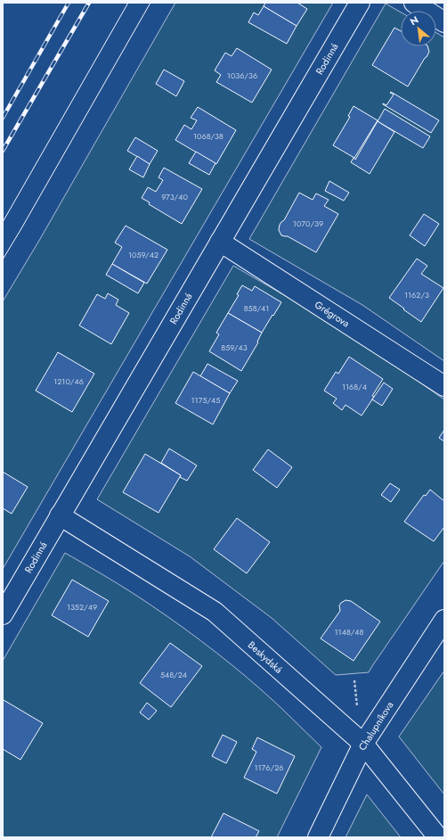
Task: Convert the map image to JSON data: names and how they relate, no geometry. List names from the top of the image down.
{
  "streets": {
    "street": [
      "Rodinná",
      "Grégrova",
      "Beskydská",
      "Chalupníkova"
    ]
  },
  "crossings": [
    ["Rodinná", "Grégrova"],
    ["Rodinná", "Beskydská"],
    ["Beskydská", "Chalupníkova"]
  ],
  "house_numbers": [
    "1036/36",
    "1068/38",
    "973/40",
    "1070/39",
    "1059/42",
    "1162/3",
    "858/41",
    "859/43",
    "1210/46",
    "1168/4",
    "1175/45",
    "1352/49",
    "1148/48",
    "548/24",
    "1176/26"
  ],
  "north": "top left"
}
